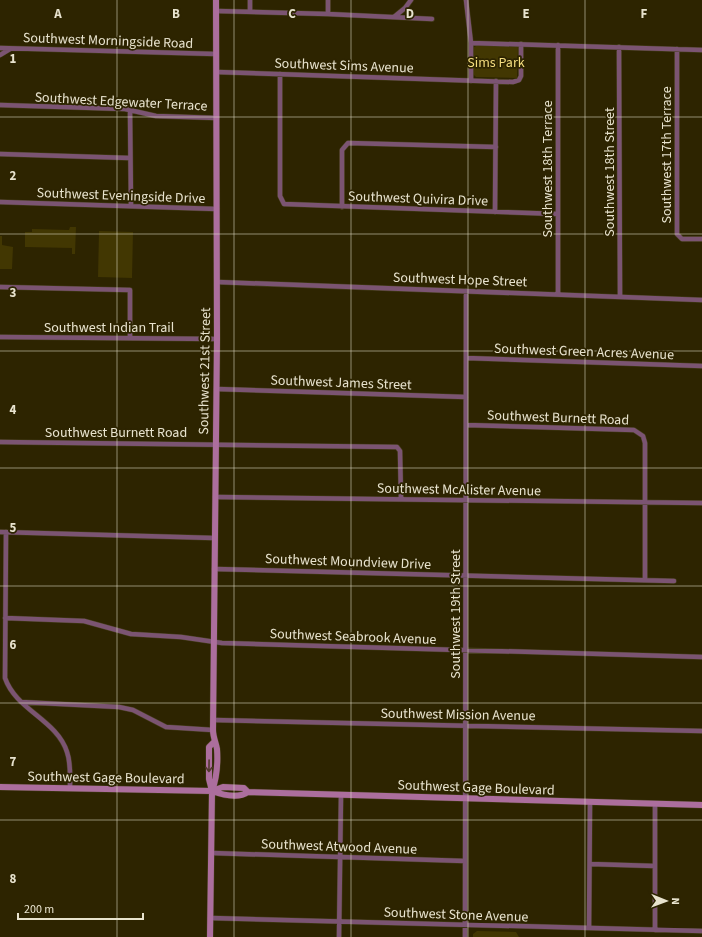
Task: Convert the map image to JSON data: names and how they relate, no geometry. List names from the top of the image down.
{
  "streets": {
    "main road": ["Southwest 21st Street", "Southwest Gage Boulevard"],
    "street": [
      "Southwest Morningside Road",
      "Southwest Sims Avenue",
      "Southwest Edgewater Terrace",
      "Southwest 17th Terrace",
      "Southwest 18th Terrace",
      "Southwest 18th Street",
      "Southwest Eveningside Drive",
      "Southwest Quivira Drive",
      "Southwest Hope Street",
      "Southwest Indian Trail",
      "Southwest Green Acres Avenue",
      "Southwest James Street",
      "Southwest Burnett Road",
      "Southwest McAlister Avenue",
      "Southwest Moundview Drive",
      "Southwest 19th Street",
      "Southwest Seabrook Avenue",
      "Southwest Mission Avenue",
      "Southwest Atwood Avenue",
      "Southwest Stone Avenue"
    ]
  },
  "crossings": [
    ["Southwest Morningside Road", "Southwest 21st Street"],
    ["Southwest Sims Avenue", "Southwest Quivira Drive"],
    ["Southwest Sims Avenue", "Southwest 21st Street"],
    ["Southwest Edgewater Terrace", "Southwest 21st Street"],
    ["Southwest 18th Terrace", "Southwest Quivira Drive"],
    ["Southwest 18th Terrace", "Southwest Hope Street"],
    ["Southwest 18th Street", "Southwest Hope Street"],
    ["Southwest Eveningside Drive", "Southwest 21st Street"],
    ["Southwest Hope Street", "Southwest 21st Street"],
    ["Southwest Hope Street", "Southwest 19th Street"],
    ["Southwest Indian Trail", "Southwest 21st Street"],
    ["Southwest Green Acres Avenue", "Southwest 19th Street"],
    ["Southwest 21st Street", "Southwest James Street"],
    ["Southwest 21st Street", "Southwest Burnett Road"],
    ["Southwest 21st Street", "Southwest McAlister Avenue"],
    ["Southwest 21st Street", "Southwest Moundview Drive"],
    ["Southwest 21st Street", "Southwest Seabrook Avenue"],
    ["Southwest 21st Street", "Southwest Mission Avenue"],
    ["Southwest 21st Street", "Southwest Gage Boulevard"],
    ["Southwest 21st Street", "Southwest Atwood Avenue"],
    ["Southwest 21st Street", "Southwest Stone Avenue"],
    ["Southwest James Street", "Southwest 19th Street"],
    ["Southwest Burnett Road", "Southwest McAlister Avenue"],
    ["Southwest Burnett Road", "Southwest 19th Street"],
    ["Southwest McAlister Avenue", "Southwest 19th Street"],
    ["Southwest Moundview Drive", "Southwest 19th Street"],
    ["Southwest 19th Street", "Southwest Seabrook Avenue"],
    ["Southwest 19th Street", "Southwest Mission Avenue"],
    ["Southwest 19th Street", "Southwest Gage Boulevard"],
    ["Southwest 19th Street", "Southwest Atwood Avenue"],
    ["Southwest 19th Street", "Southwest Stone Avenue"]
  ],
  "parks": ["Sims Park"],
  "scale_bar": "200 m",
  "north": "right",
  "grid": {
    "columns": [
      "A",
      "B",
      "C",
      "D",
      "E",
      "F"
    ],
    "rows": [
      "1",
      "2",
      "3",
      "4",
      "5",
      "6",
      "7",
      "8"
    ]
  }
}
